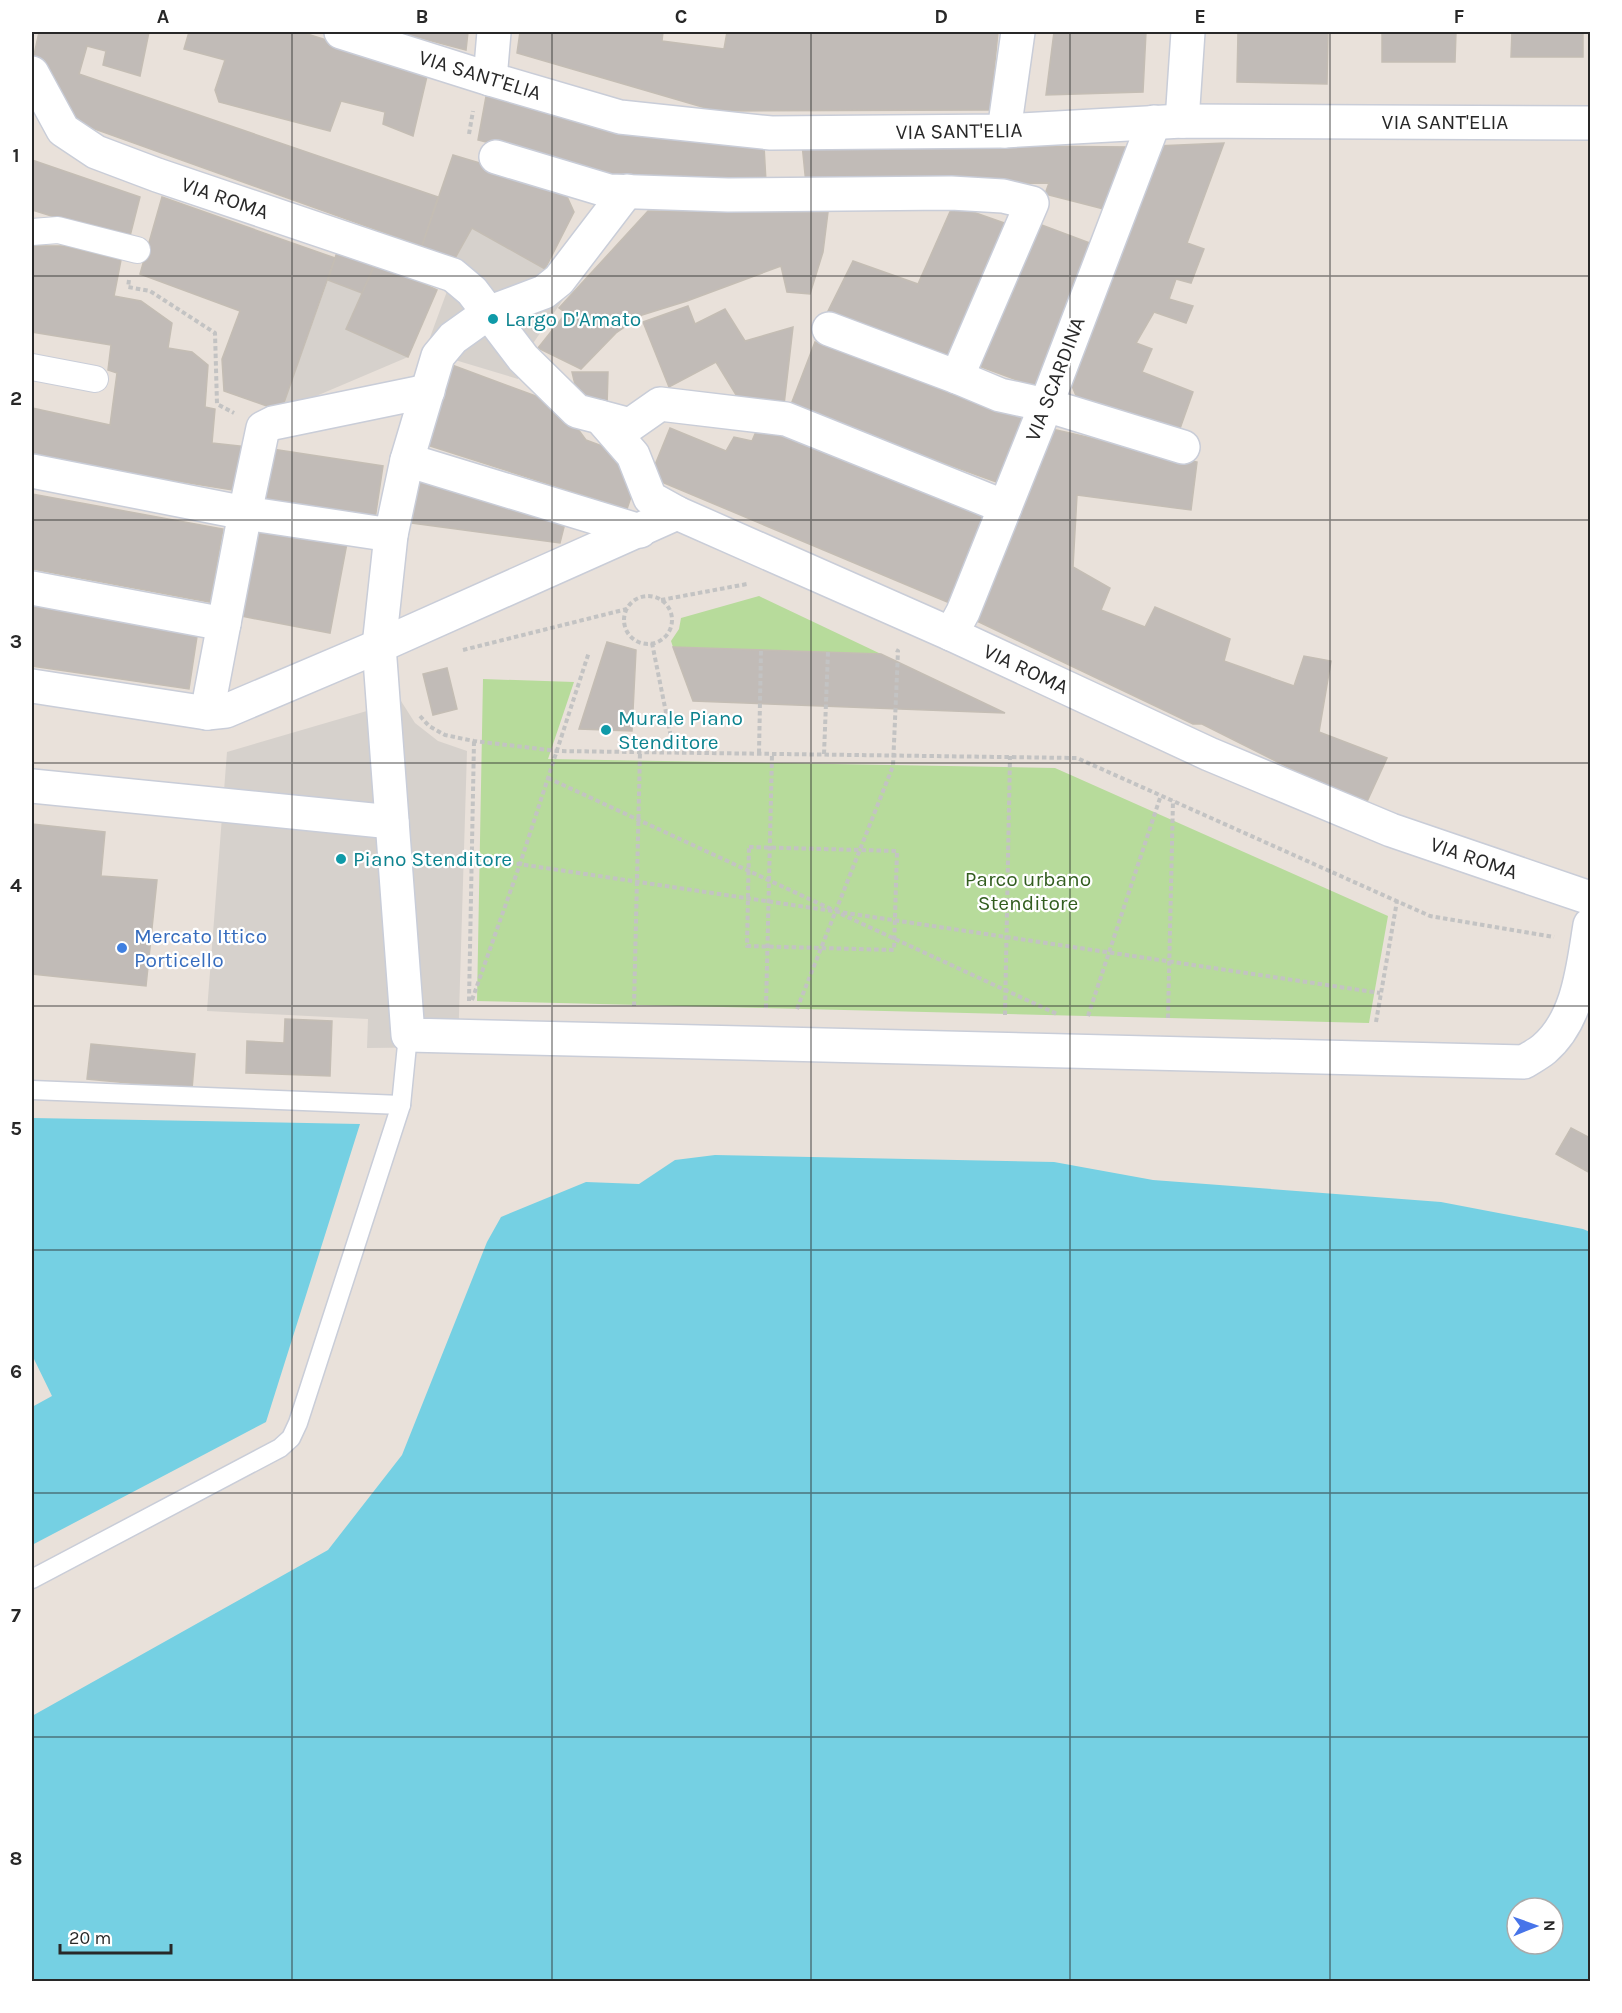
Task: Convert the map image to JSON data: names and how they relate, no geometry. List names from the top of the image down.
{
  "streets": {
    "street": ["VIA SANT'ELIA", "VIA ROMA", "VIA SCARDINA"]
  },
  "crossings": [
    ["VIA SANT'ELIA", "VIA SCARDINA"],
    ["VIA ROMA", "VIA SCARDINA"]
  ],
  "parks": ["Parco urbano Stenditore"],
  "places": [
    "Largo D'Amato",
    "Murale Piano Stenditore",
    "Piano Stenditore",
    "Mercato Ittico Porticello"
  ],
  "scale_bar": "20 m",
  "north": "right",
  "grid": {
    "columns": [
      "A",
      "B",
      "C",
      "D",
      "E",
      "F"
    ],
    "rows": [
      "1",
      "2",
      "3",
      "4",
      "5",
      "6",
      "7",
      "8"
    ]
  }
}
